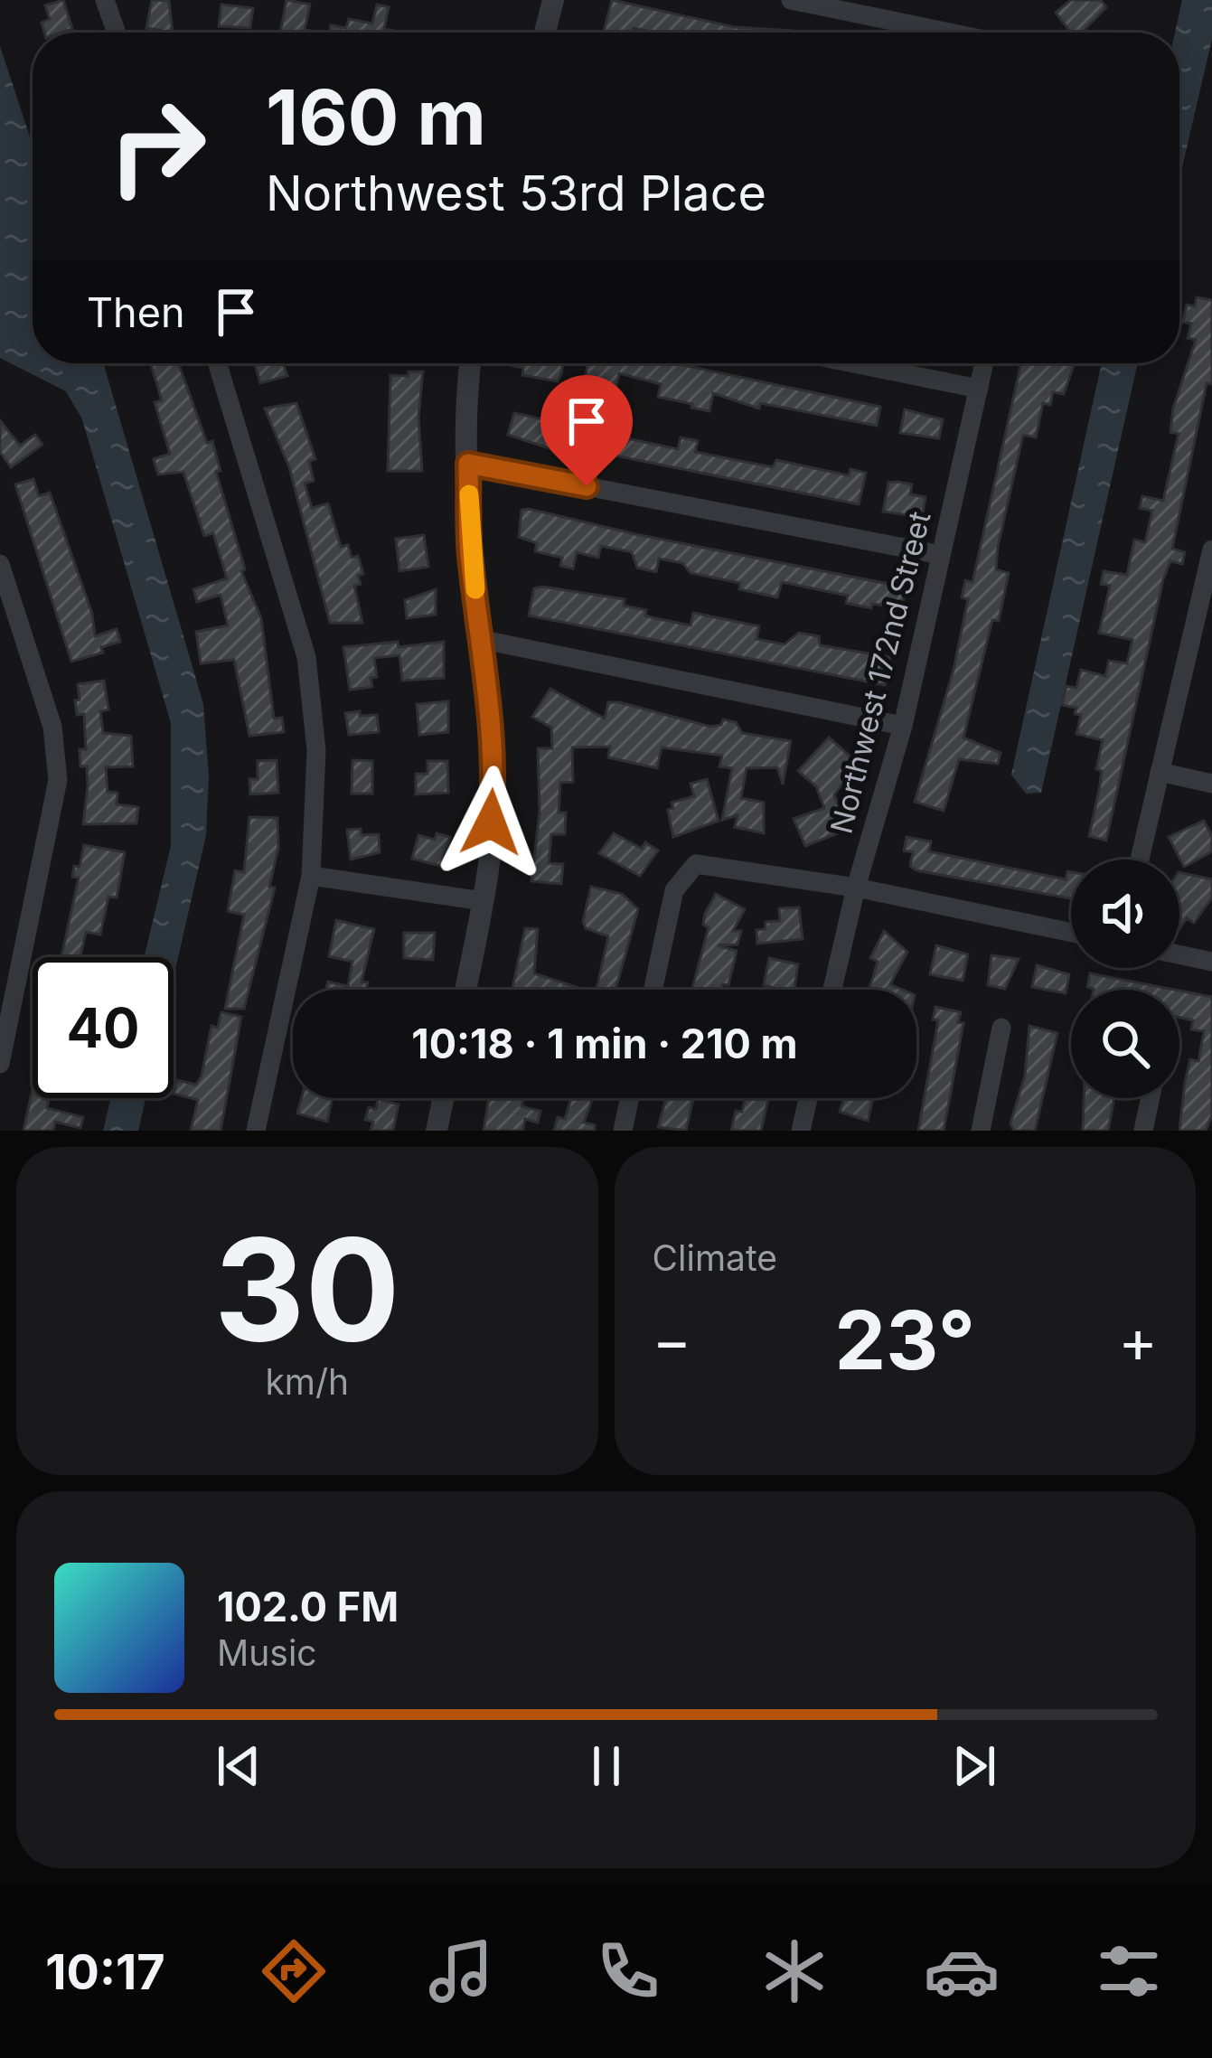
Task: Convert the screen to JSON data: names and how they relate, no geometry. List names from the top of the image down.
{
  "streets": {
    "street": ["Northwest 172nd Street"]
  },
  "page": {
    "turn": ["160 m", "Northwest 53rd Place"],
    "then": "Then",
    "limit": "40",
    "trip": "10:18 · 1 min · 210 m",
    "tile": [
      ["30", "km/h"],
      "Climate"
    ],
    "heat": ["−", "23°", "+"],
    "song": ["102.0 FM", "Music"],
    "tabs": "10:17"
  }
}
